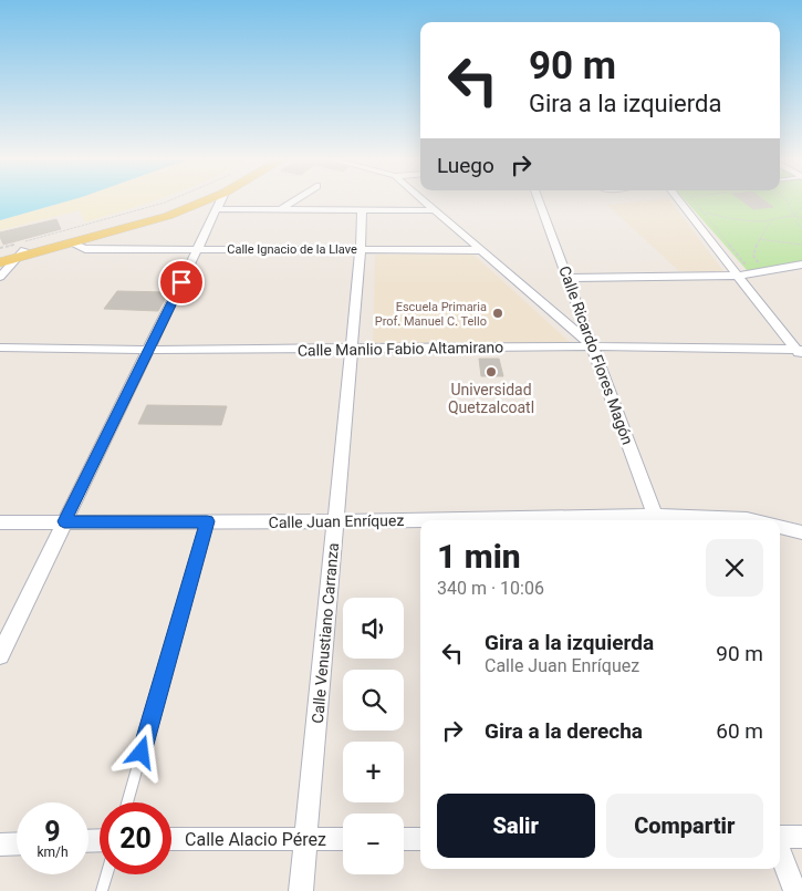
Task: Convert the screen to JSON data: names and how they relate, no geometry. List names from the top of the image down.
{
  "streets": {
    "street": [
      "Calle Ignacio de la Llave",
      "Calle Manlio Fabio Altamirano",
      "Calle Ricardo Flores Magón",
      "Calle Juan Enríquez",
      "Calle Venustiano Carranza",
      "Calle Alacio Pérez"
    ]
  },
  "crossings": [
    ["Calle Ignacio de la Llave", "Calle Venustiano Carranza"],
    ["Calle Manlio Fabio Altamirano", "Calle Ricardo Flores Magón"],
    ["Calle Manlio Fabio Altamirano", "Calle Venustiano Carranza"],
    ["Calle Ricardo Flores Magón", "Calle Juan Enríquez"],
    ["Calle Juan Enríquez", "Calle Venustiano Carranza"],
    ["Calle Venustiano Carranza", "Calle Alacio Pérez"]
  ],
  "places": ["Escuela Primaria Prof. Manuel C. Tello", "Universidad Quetzalcoatl"],
  "page": {
    "turn": ["90 m", "Gira a la izquierda"],
    "then": "Luego",
    "heading": ["1 min", "340 m · 10:06"],
    "map_buttons": ["+", "−"],
    "list": [
      {
        "name": "Gira a la izquierda",
        "note": "Calle Juan Enríquez",
        "value": "90 m"
      },
      {
        "name": "Gira a la derecha",
        "value": "60 m"
      }
    ],
    "buttons": ["Salir", "Compartir"],
    "speed": "9 km/h",
    "limit": "20"
  }
}
